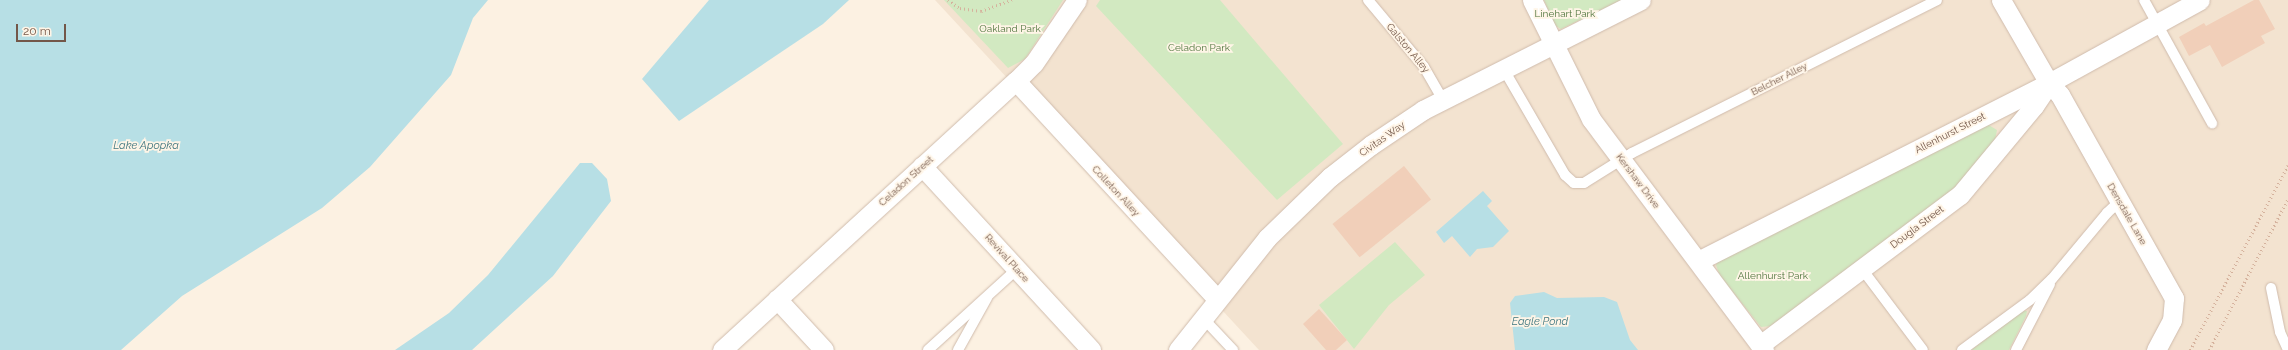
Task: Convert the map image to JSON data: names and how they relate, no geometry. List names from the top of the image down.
{
  "streets": {
    "street": [
      "Allenhurst Street",
      "Civitas Way",
      "Celadon Street",
      "Kershaw Drive",
      "Colleton Alley",
      "Densdale Lane",
      "Dougla Street",
      "Revival Place"
    ],
    "lane": ["Galston Alley", "Belcher Alley"]
  },
  "crossings": [
    ["Galston Alley", "Civitas Way"],
    ["Belcher Alley", "Civitas Way"],
    ["Belcher Alley", "Kershaw Drive"],
    ["Allenhurst Street", "Kershaw Drive"],
    ["Allenhurst Street", "Densdale Lane"],
    ["Allenhurst Street", "Dougla Street"],
    ["Civitas Way", "Kershaw Drive"],
    ["Civitas Way", "Colleton Alley"],
    ["Celadon Street", "Colleton Alley"],
    ["Celadon Street", "Revival Place"],
    ["Kershaw Drive", "Dougla Street"],
    ["Densdale Lane", "Dougla Street"]
  ],
  "water": ["Lake Apopka", "Eagle Pond"],
  "parks": [
    "Linehart Park",
    "Oakland Park",
    "Celadon Park",
    "Allenhurst Park"
  ],
  "scale_bar": "20 m"
}
